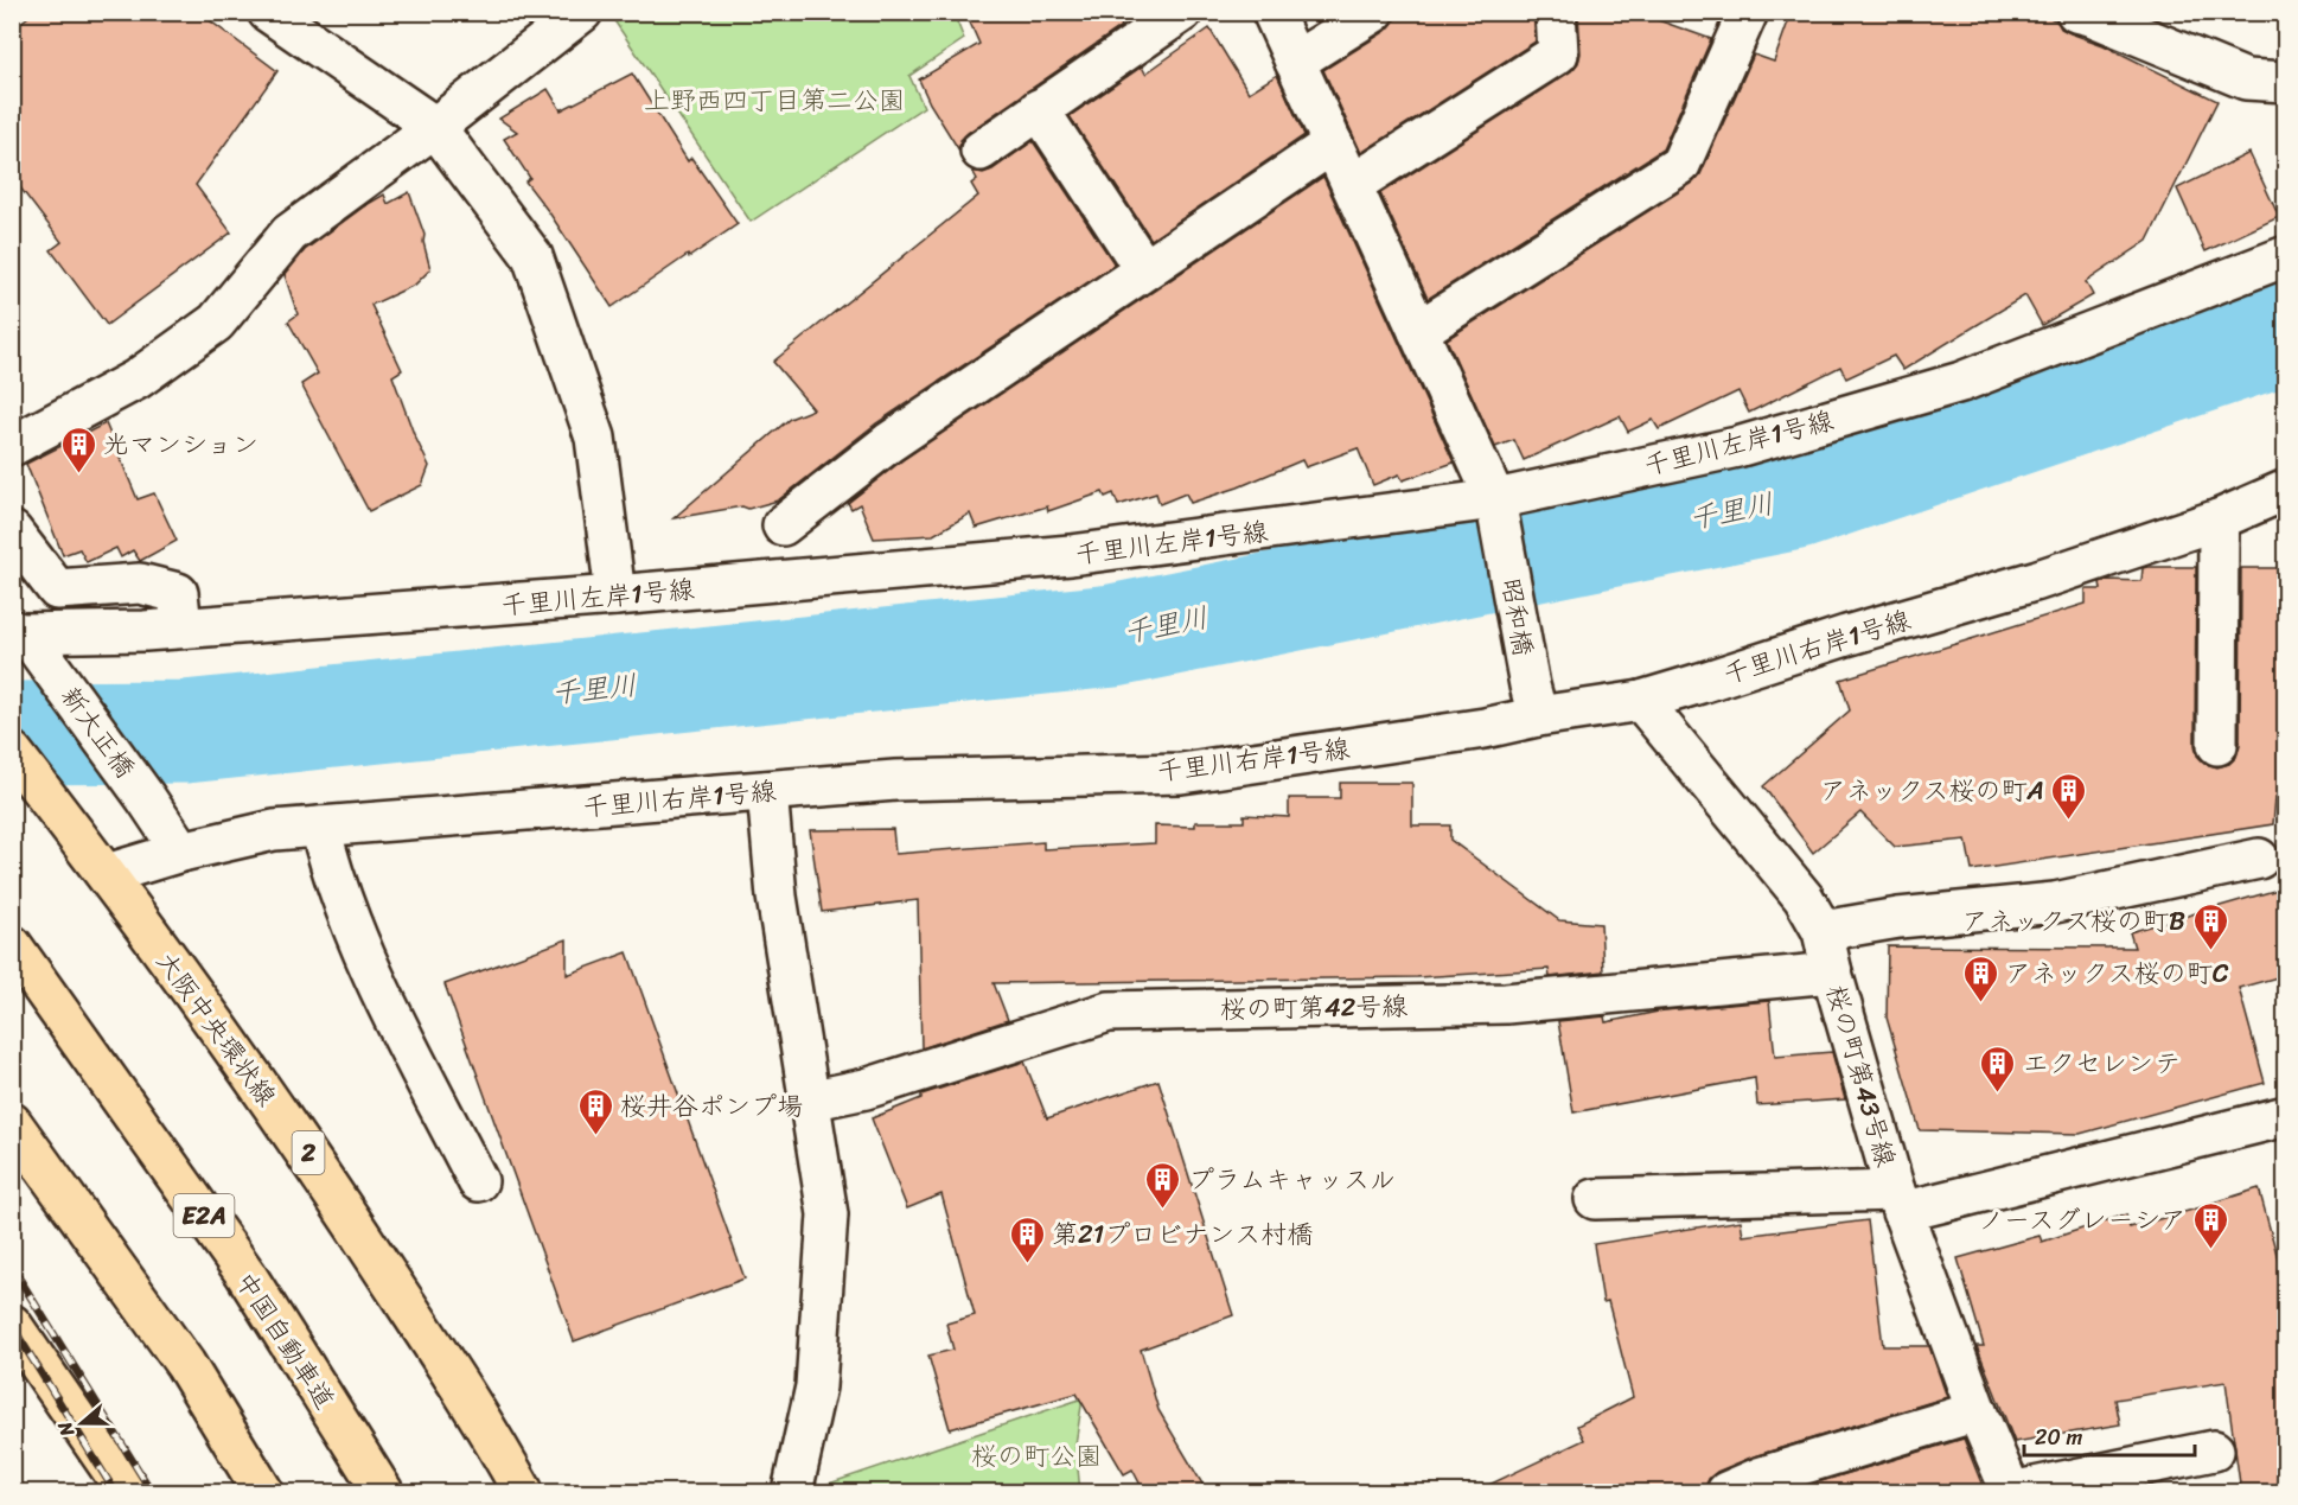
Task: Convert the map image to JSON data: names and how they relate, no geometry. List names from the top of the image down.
{
  "streets": {
    "main road": [
      "大阪中央環状線",
      "2",
      "E2A",
      "中国自動車道"
    ],
    "street": [
      "千里川左岸1号線",
      "昭和橋",
      "千里川右岸1号線",
      "新大正橋",
      "桜の町第42号線",
      "桜の町第43号線"
    ]
  },
  "crossings": [
    ["千里川左岸1号線", "昭和橋"],
    ["千里川左岸1号線", "新大正橋"],
    ["昭和橋", "千里川右岸1号線"],
    ["千里川右岸1号線", "新大正橋"],
    ["千里川右岸1号線", "大阪中央環状線"],
    ["千里川右岸1号線", "桜の町第43号線"],
    ["桜の町第42号線", "桜の町第43号線"]
  ],
  "water": ["千里川"],
  "parks": ["上野西四丁目第二公園", "桜の町公園"],
  "places": {
    "building": [
      "光マンション",
      "アネックス桜の町A",
      "アネックス桜の町B",
      "アネックス桜の町C",
      "エクセレンテ",
      "桜井谷ポンプ場",
      "プラムキャッスル",
      "ノースグレーシア",
      "第21プロビナンス村橋"
    ]
  },
  "scale_bar": "20 m",
  "north": "left"
}
